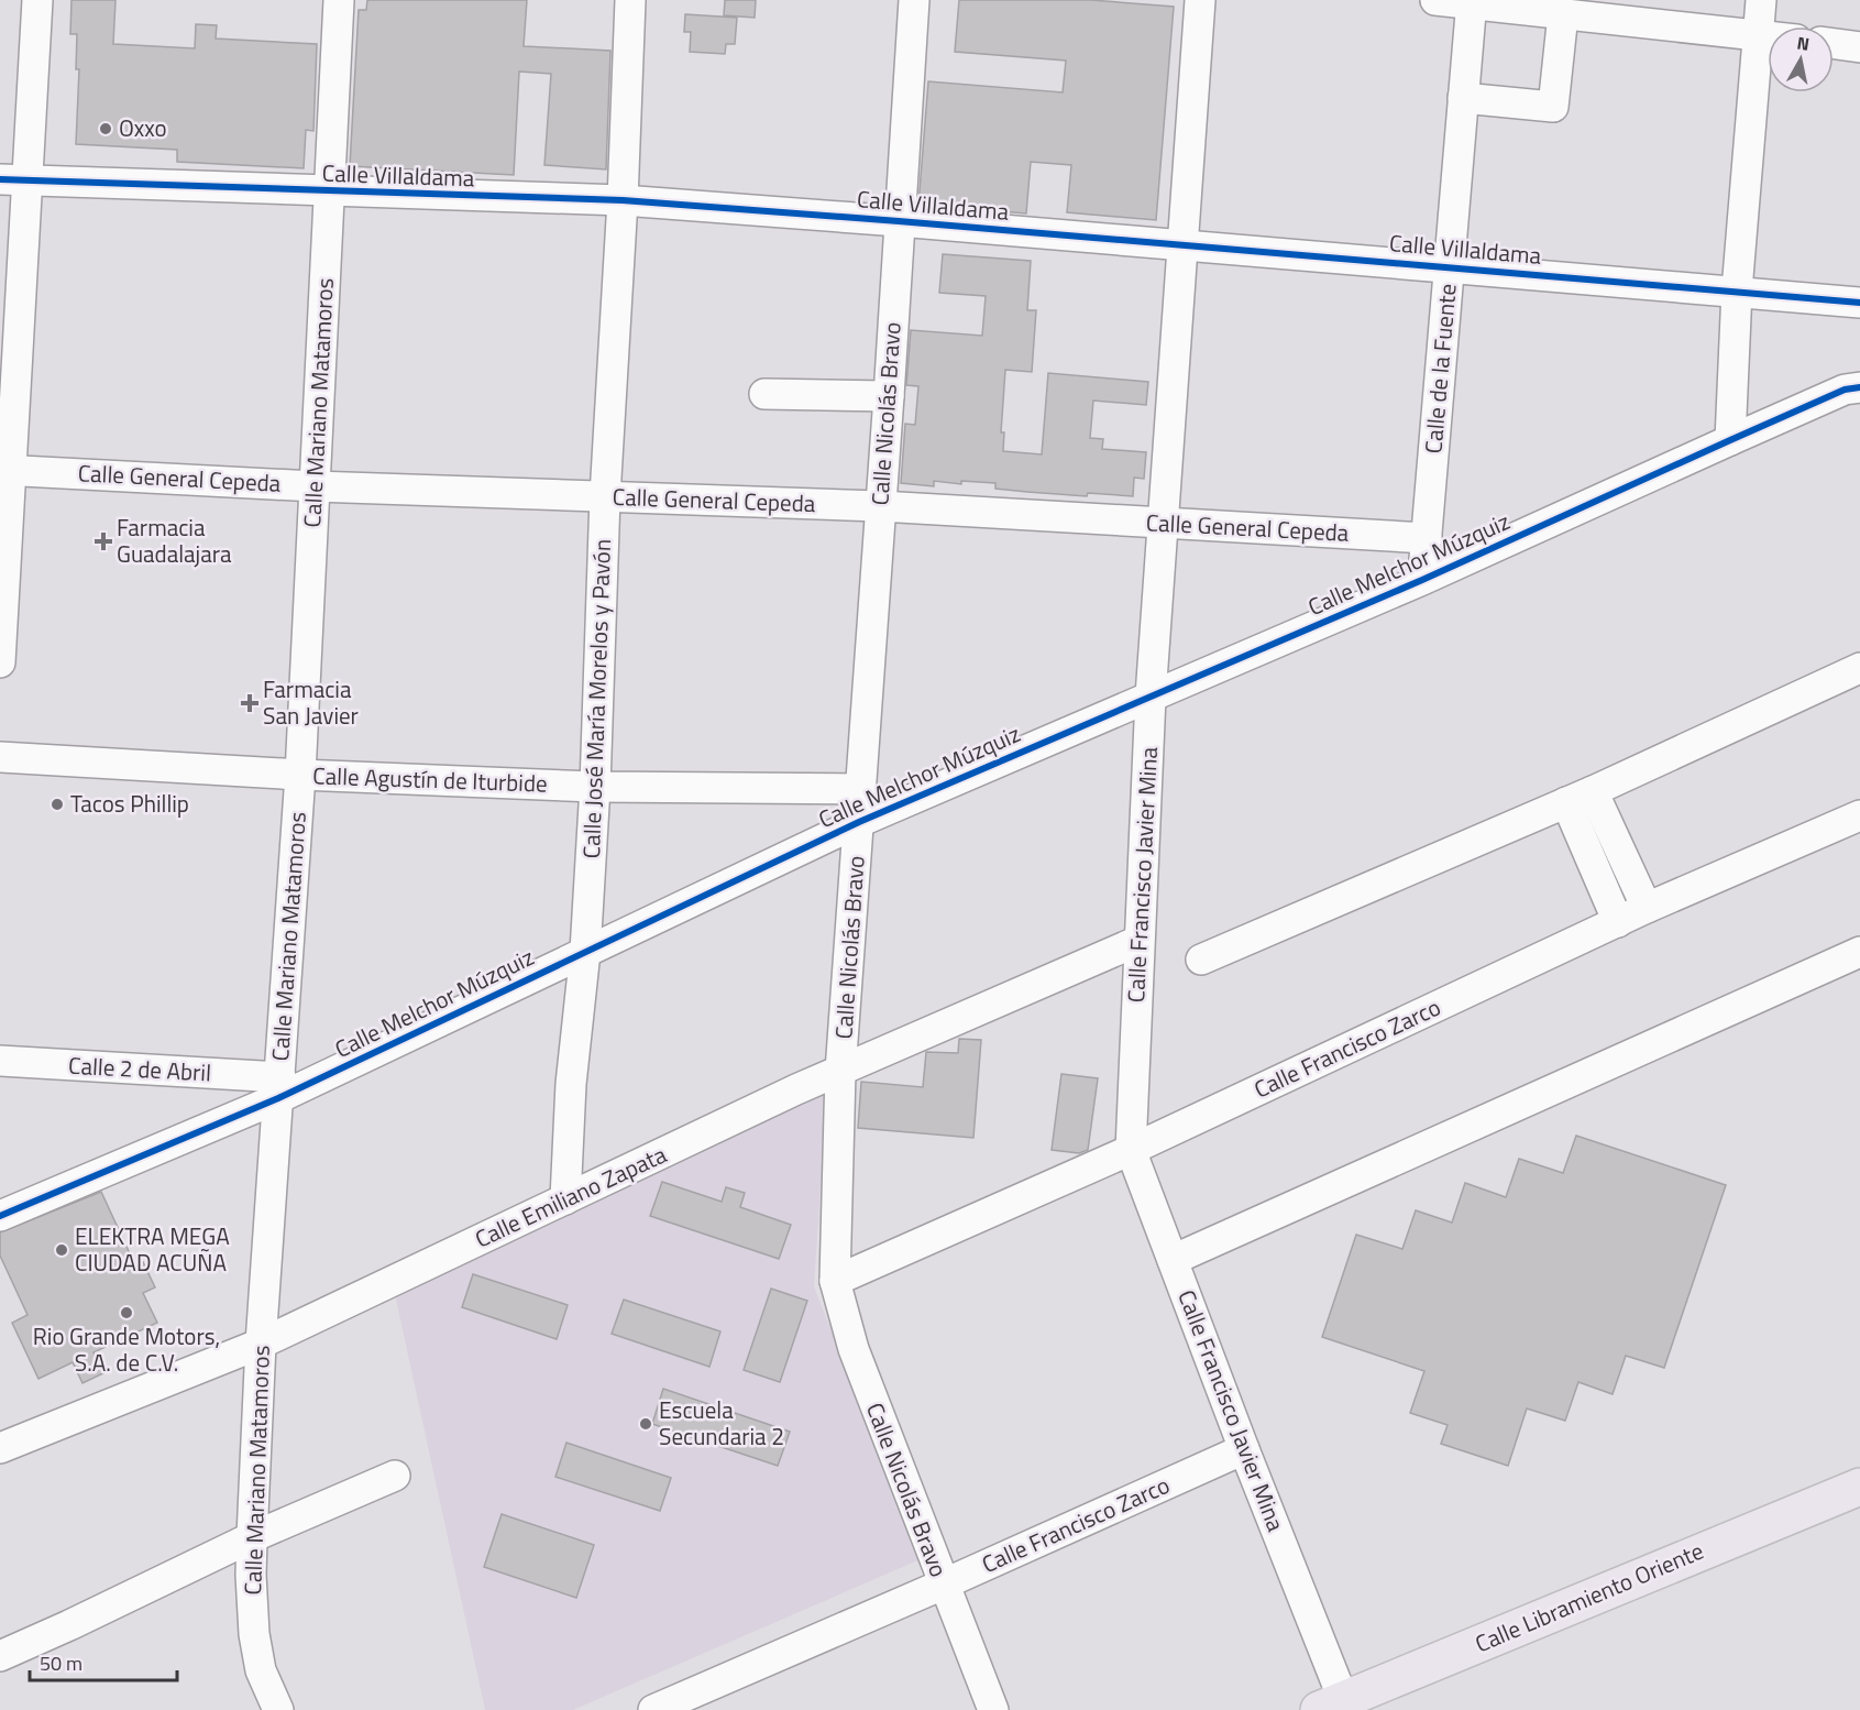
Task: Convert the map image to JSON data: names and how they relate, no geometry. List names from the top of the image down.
{
  "streets": {
    "main road": ["Calle Libramiento Oriente"],
    "street": [
      "Calle Villaldama",
      "Calle de la Fuente",
      "Calle Mariano Matamoros",
      "Calle Nicolás Bravo",
      "Calle General Cepeda",
      "Calle Melchor Múzquiz",
      "Calle José María Morelos y Pavón",
      "Calle Agustín de Iturbide",
      "Calle Francisco Javier Mina",
      "Calle Francisco Zarco",
      "Calle 2 de Abril",
      "Calle Emiliano Zapata"
    ]
  },
  "crossings": [
    ["Calle Villaldama", "Calle de la Fuente"],
    ["Calle Villaldama", "Calle Mariano Matamoros"],
    ["Calle Villaldama", "Calle Nicolás Bravo"],
    ["Calle Villaldama", "Calle José María Morelos y Pavón"],
    ["Calle Villaldama", "Calle Francisco Javier Mina"],
    ["Calle de la Fuente", "Calle General Cepeda"],
    ["Calle de la Fuente", "Calle Melchor Múzquiz"],
    ["Calle Mariano Matamoros", "Calle General Cepeda"],
    ["Calle Mariano Matamoros", "Calle Melchor Múzquiz"],
    ["Calle Mariano Matamoros", "Calle Agustín de Iturbide"],
    ["Calle Mariano Matamoros", "Calle 2 de Abril"],
    ["Calle Mariano Matamoros", "Calle Emiliano Zapata"],
    ["Calle Nicolás Bravo", "Calle General Cepeda"],
    ["Calle Nicolás Bravo", "Calle Melchor Múzquiz"],
    ["Calle Nicolás Bravo", "Calle Agustín de Iturbide"],
    ["Calle Nicolás Bravo", "Calle Francisco Zarco"],
    ["Calle Nicolás Bravo", "Calle Emiliano Zapata"],
    ["Calle General Cepeda", "Calle José María Morelos y Pavón"],
    ["Calle General Cepeda", "Calle Francisco Javier Mina"],
    ["Calle Melchor Múzquiz", "Calle José María Morelos y Pavón"],
    ["Calle Melchor Múzquiz", "Calle Francisco Javier Mina"],
    ["Calle Melchor Múzquiz", "Calle 2 de Abril"],
    ["Calle José María Morelos y Pavón", "Calle Agustín de Iturbide"],
    ["Calle José María Morelos y Pavón", "Calle Emiliano Zapata"],
    ["Calle Francisco Javier Mina", "Calle Francisco Zarco"],
    ["Calle Francisco Javier Mina", "Calle Emiliano Zapata"],
    ["Calle Francisco Javier Mina", "Calle Libramiento Oriente"]
  ],
  "places": {
    "other": [
      "Oxxo",
      "Tacos Phillip",
      "ELEKTRA MEGA CIUDAD ACUÑA",
      "Rio Grande Motors, S.A. de C.V.",
      "Escuela Secundaria 2"
    ],
    "health": ["Farmacia Guadalajara", "Farmacia San Javier"]
  },
  "scale_bar": "50 m",
  "north": "top"
}
